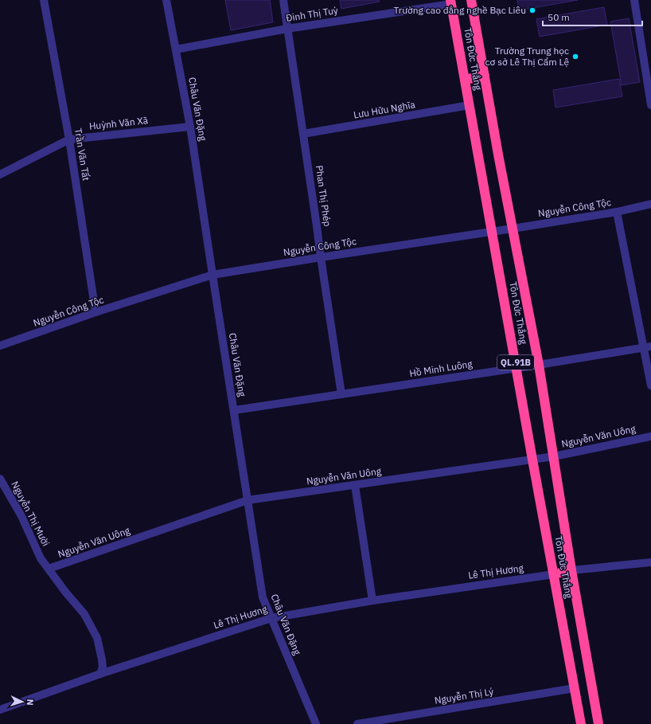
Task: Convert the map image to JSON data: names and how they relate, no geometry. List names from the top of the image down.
{
  "streets": {
    "highway": ["Tôn Đức Thắng", "QL.91B"],
    "street": [
      "Đinh Thị Tuỳ",
      "Châu Văn Đặng",
      "Lưu Hữu Nghĩa",
      "Huỳnh Văn Xã",
      "Trần Văn Tất",
      "Phan Thị Phép",
      "Nguyễn Công Tộc",
      "Hồ Minh Luông",
      "Nguyễn Văn Uông",
      "Nguyễn Thị Mười",
      "Lê Thị Hương",
      "Nguyễn Thị Lý"
    ]
  },
  "crossings": [
    ["Đinh Thị Tuỳ", "Tôn Đức Thắng"],
    ["Đinh Thị Tuỳ", "Châu Văn Đặng"],
    ["Đinh Thị Tuỳ", "Phan Thị Phép"],
    ["Tôn Đức Thắng", "Lưu Hữu Nghĩa"],
    ["Tôn Đức Thắng", "Nguyễn Công Tộc"],
    ["Tôn Đức Thắng", "Hồ Minh Luông"],
    ["Tôn Đức Thắng", "Nguyễn Văn Uông"],
    ["Tôn Đức Thắng", "Lê Thị Hương"],
    ["Tôn Đức Thắng", "Nguyễn Thị Lý"],
    ["Châu Văn Đặng", "Huỳnh Văn Xã"],
    ["Châu Văn Đặng", "Nguyễn Công Tộc"],
    ["Châu Văn Đặng", "Hồ Minh Luông"],
    ["Châu Văn Đặng", "Nguyễn Văn Uông"],
    ["Châu Văn Đặng", "Lê Thị Hương"],
    ["Lưu Hữu Nghĩa", "Phan Thị Phép"],
    ["Huỳnh Văn Xã", "Trần Văn Tất"],
    ["Trần Văn Tất", "Nguyễn Công Tộc"],
    ["Phan Thị Phép", "Nguyễn Công Tộc"],
    ["Phan Thị Phép", "Hồ Minh Luông"],
    ["Nguyễn Văn Uông", "Nguyễn Thị Mười"],
    ["Nguyễn Thị Mười", "Lê Thị Hương"]
  ],
  "places": ["Trường cao đẳng nghề Bạc Liêu", "Trường Trung học cơ sở Lê Thị Cẩm Lệ"],
  "scale_bar": "50 m",
  "north": "right"
}
